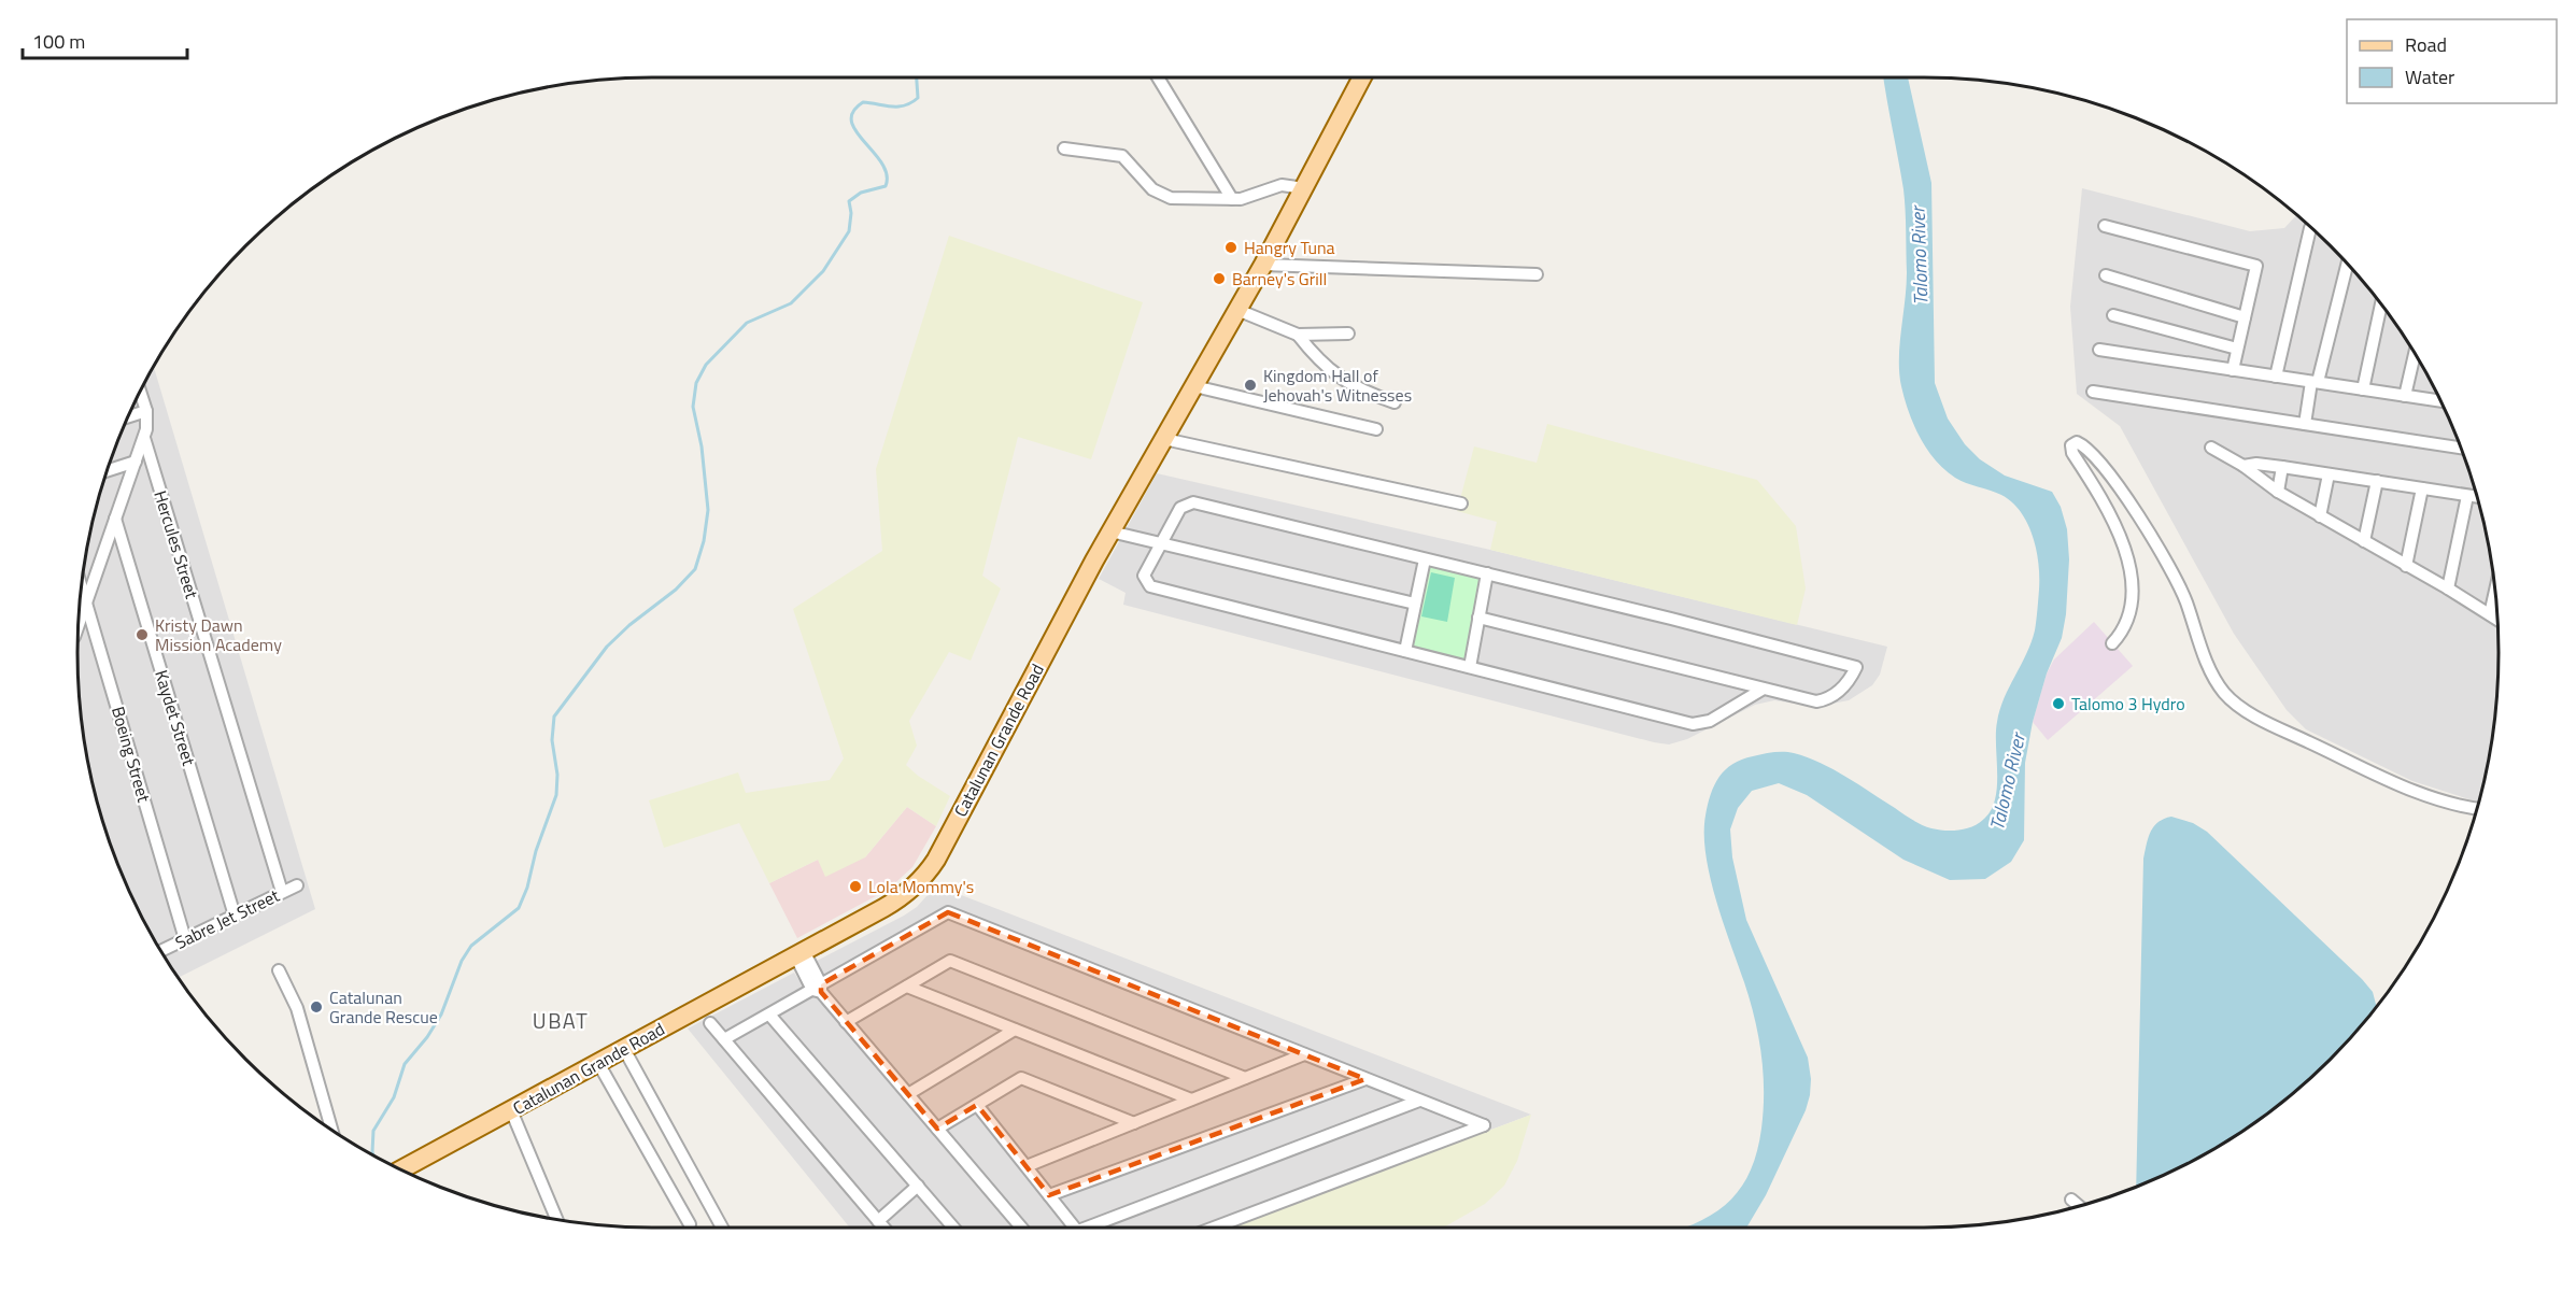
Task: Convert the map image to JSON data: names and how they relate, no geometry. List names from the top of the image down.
{
  "streets": {
    "main road": ["Catalunan Grande Road"],
    "street": [
      "Hercules Street",
      "Kaydet Street",
      "Boeing Street",
      "Sabre Jet Street"
    ]
  },
  "crossings": [
    ["Hercules Street", "Sabre Jet Street"],
    ["Kaydet Street", "Sabre Jet Street"],
    ["Boeing Street", "Sabre Jet Street"]
  ],
  "districts": ["UBAT"],
  "water": ["Talomo River"],
  "places": [
    "Hangry Tuna",
    "Barney's Grill",
    "Kingdom Hall of Jehovah's Witnesses",
    "Kristy Dawn Mission Academy",
    "Talomo 3 Hydro",
    "Lola Mommy's",
    "Catalunan Grande Rescue"
  ],
  "legend": ["Road", "Water"],
  "scale_bar": "100 m"
}
